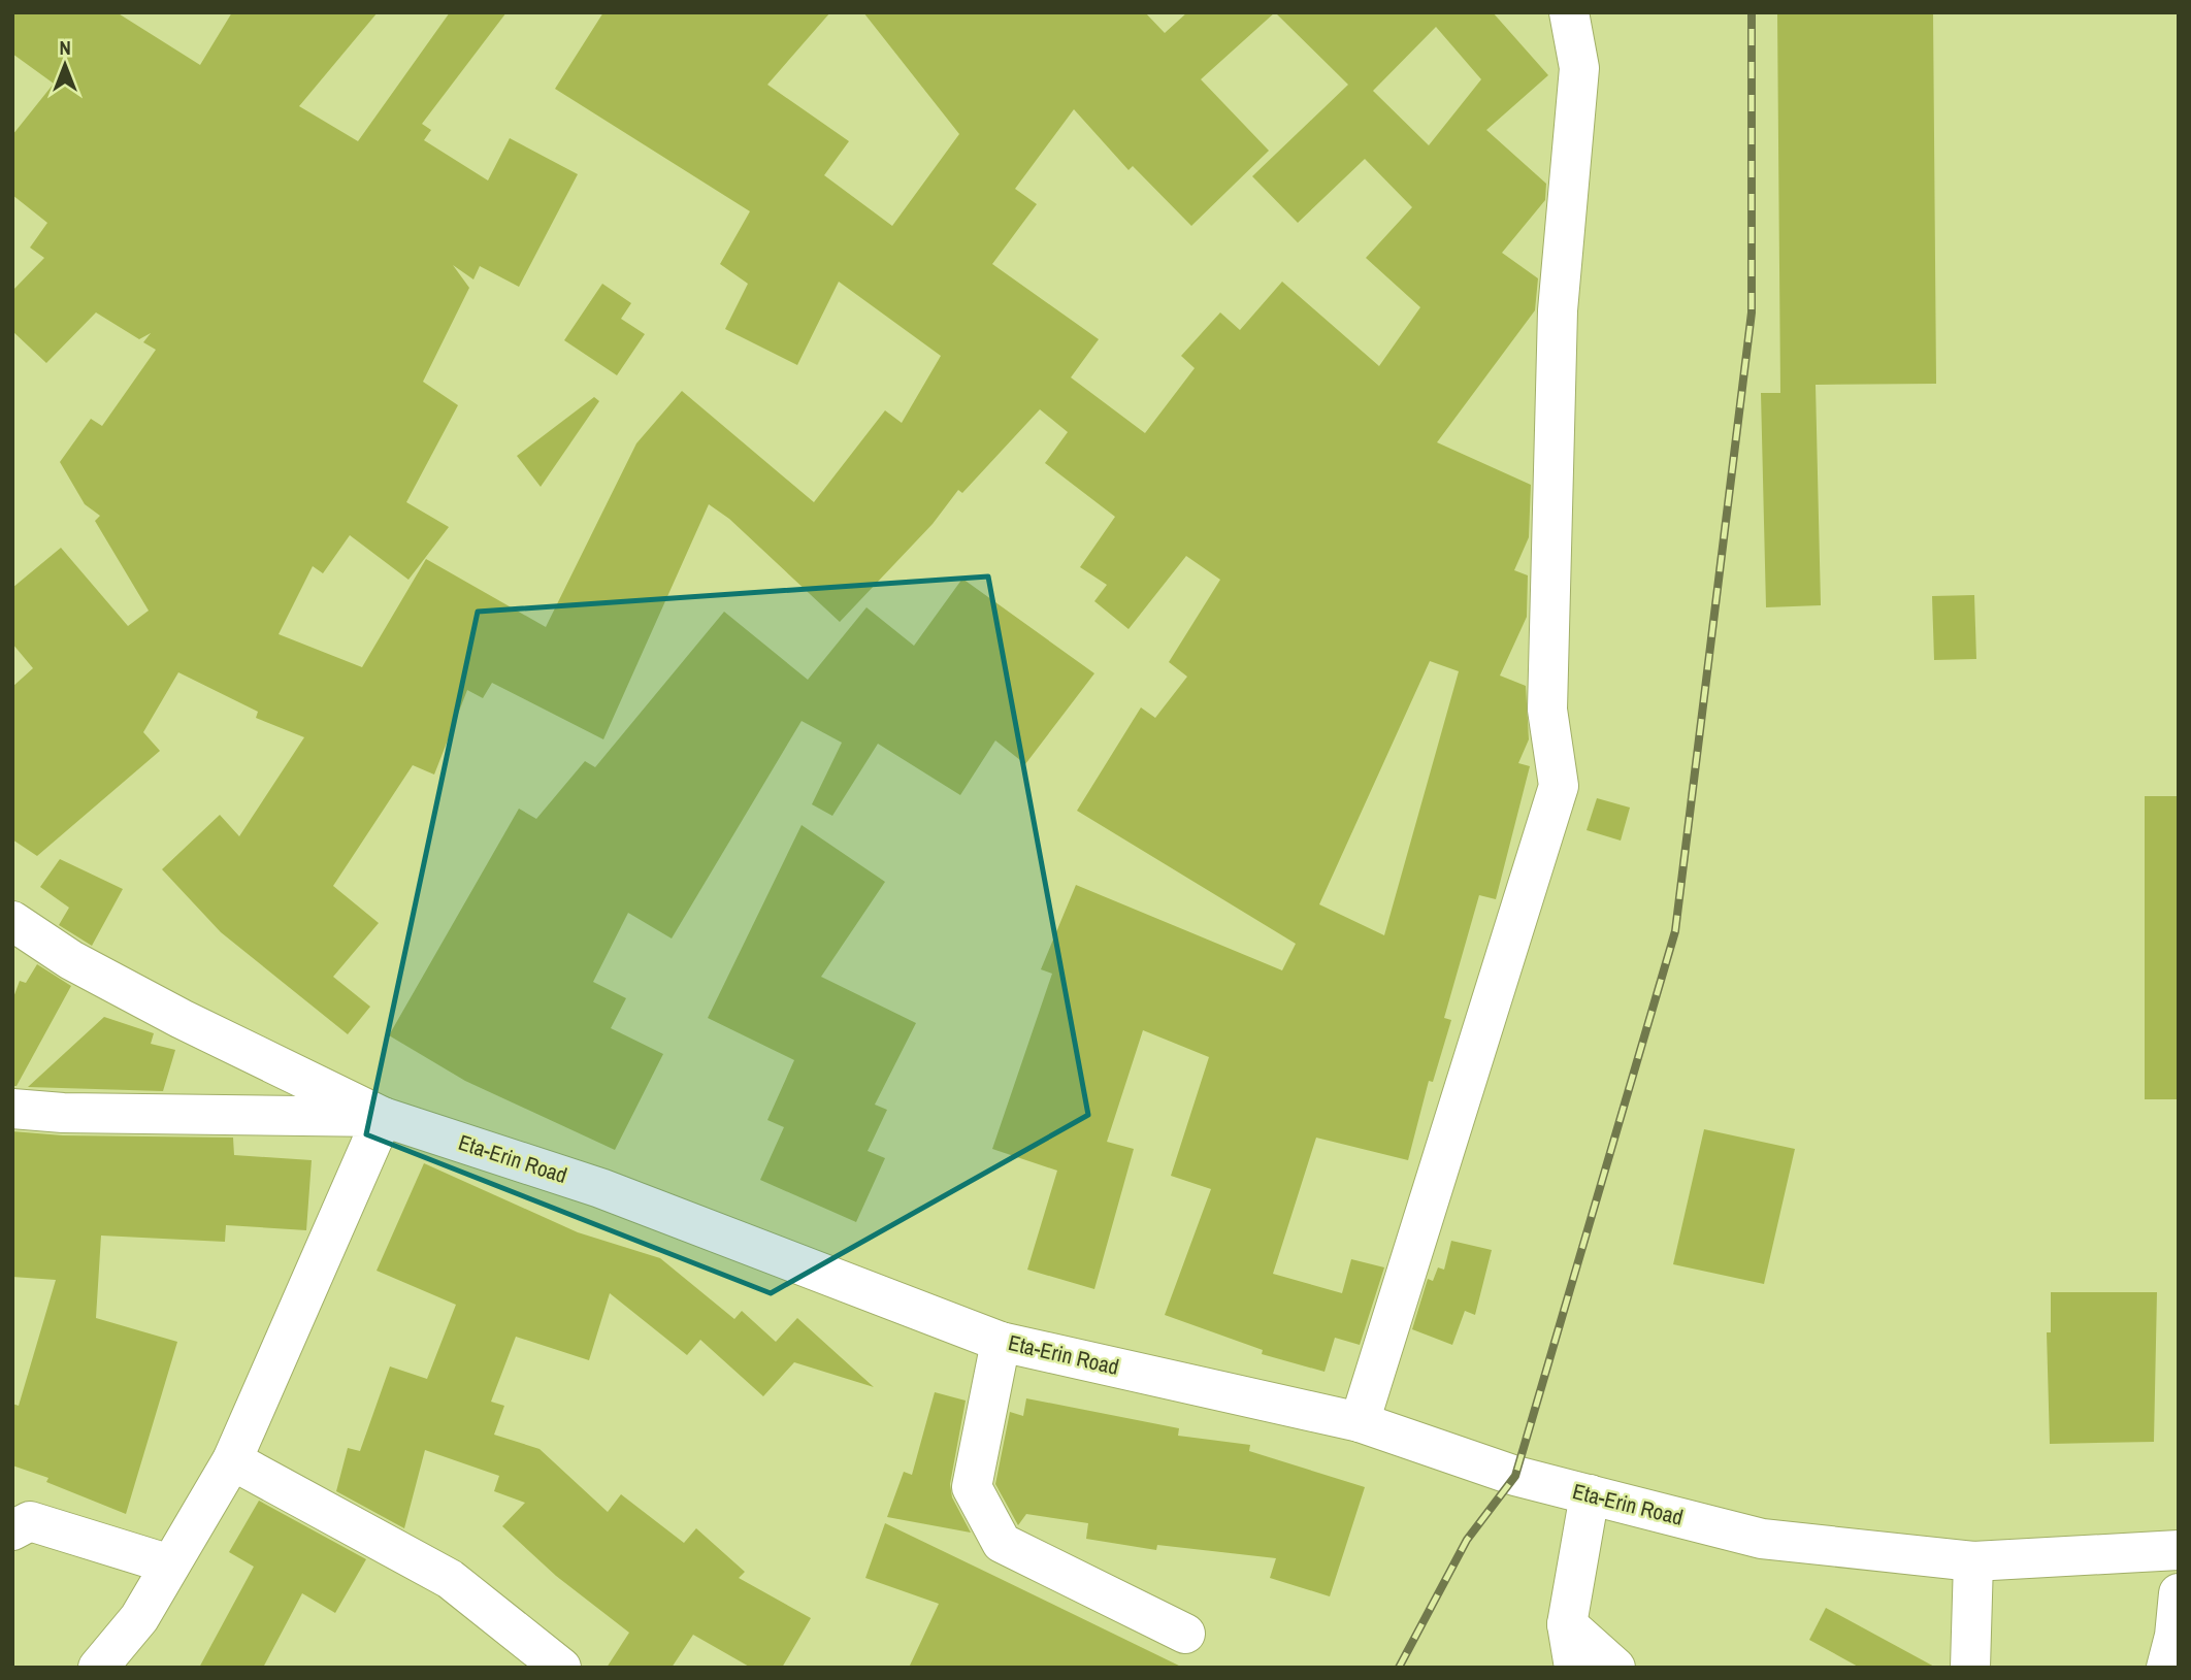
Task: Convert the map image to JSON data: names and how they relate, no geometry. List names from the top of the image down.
{
  "streets": {
    "street": ["Eta-Erin Road"]
  },
  "north": "top"
}
